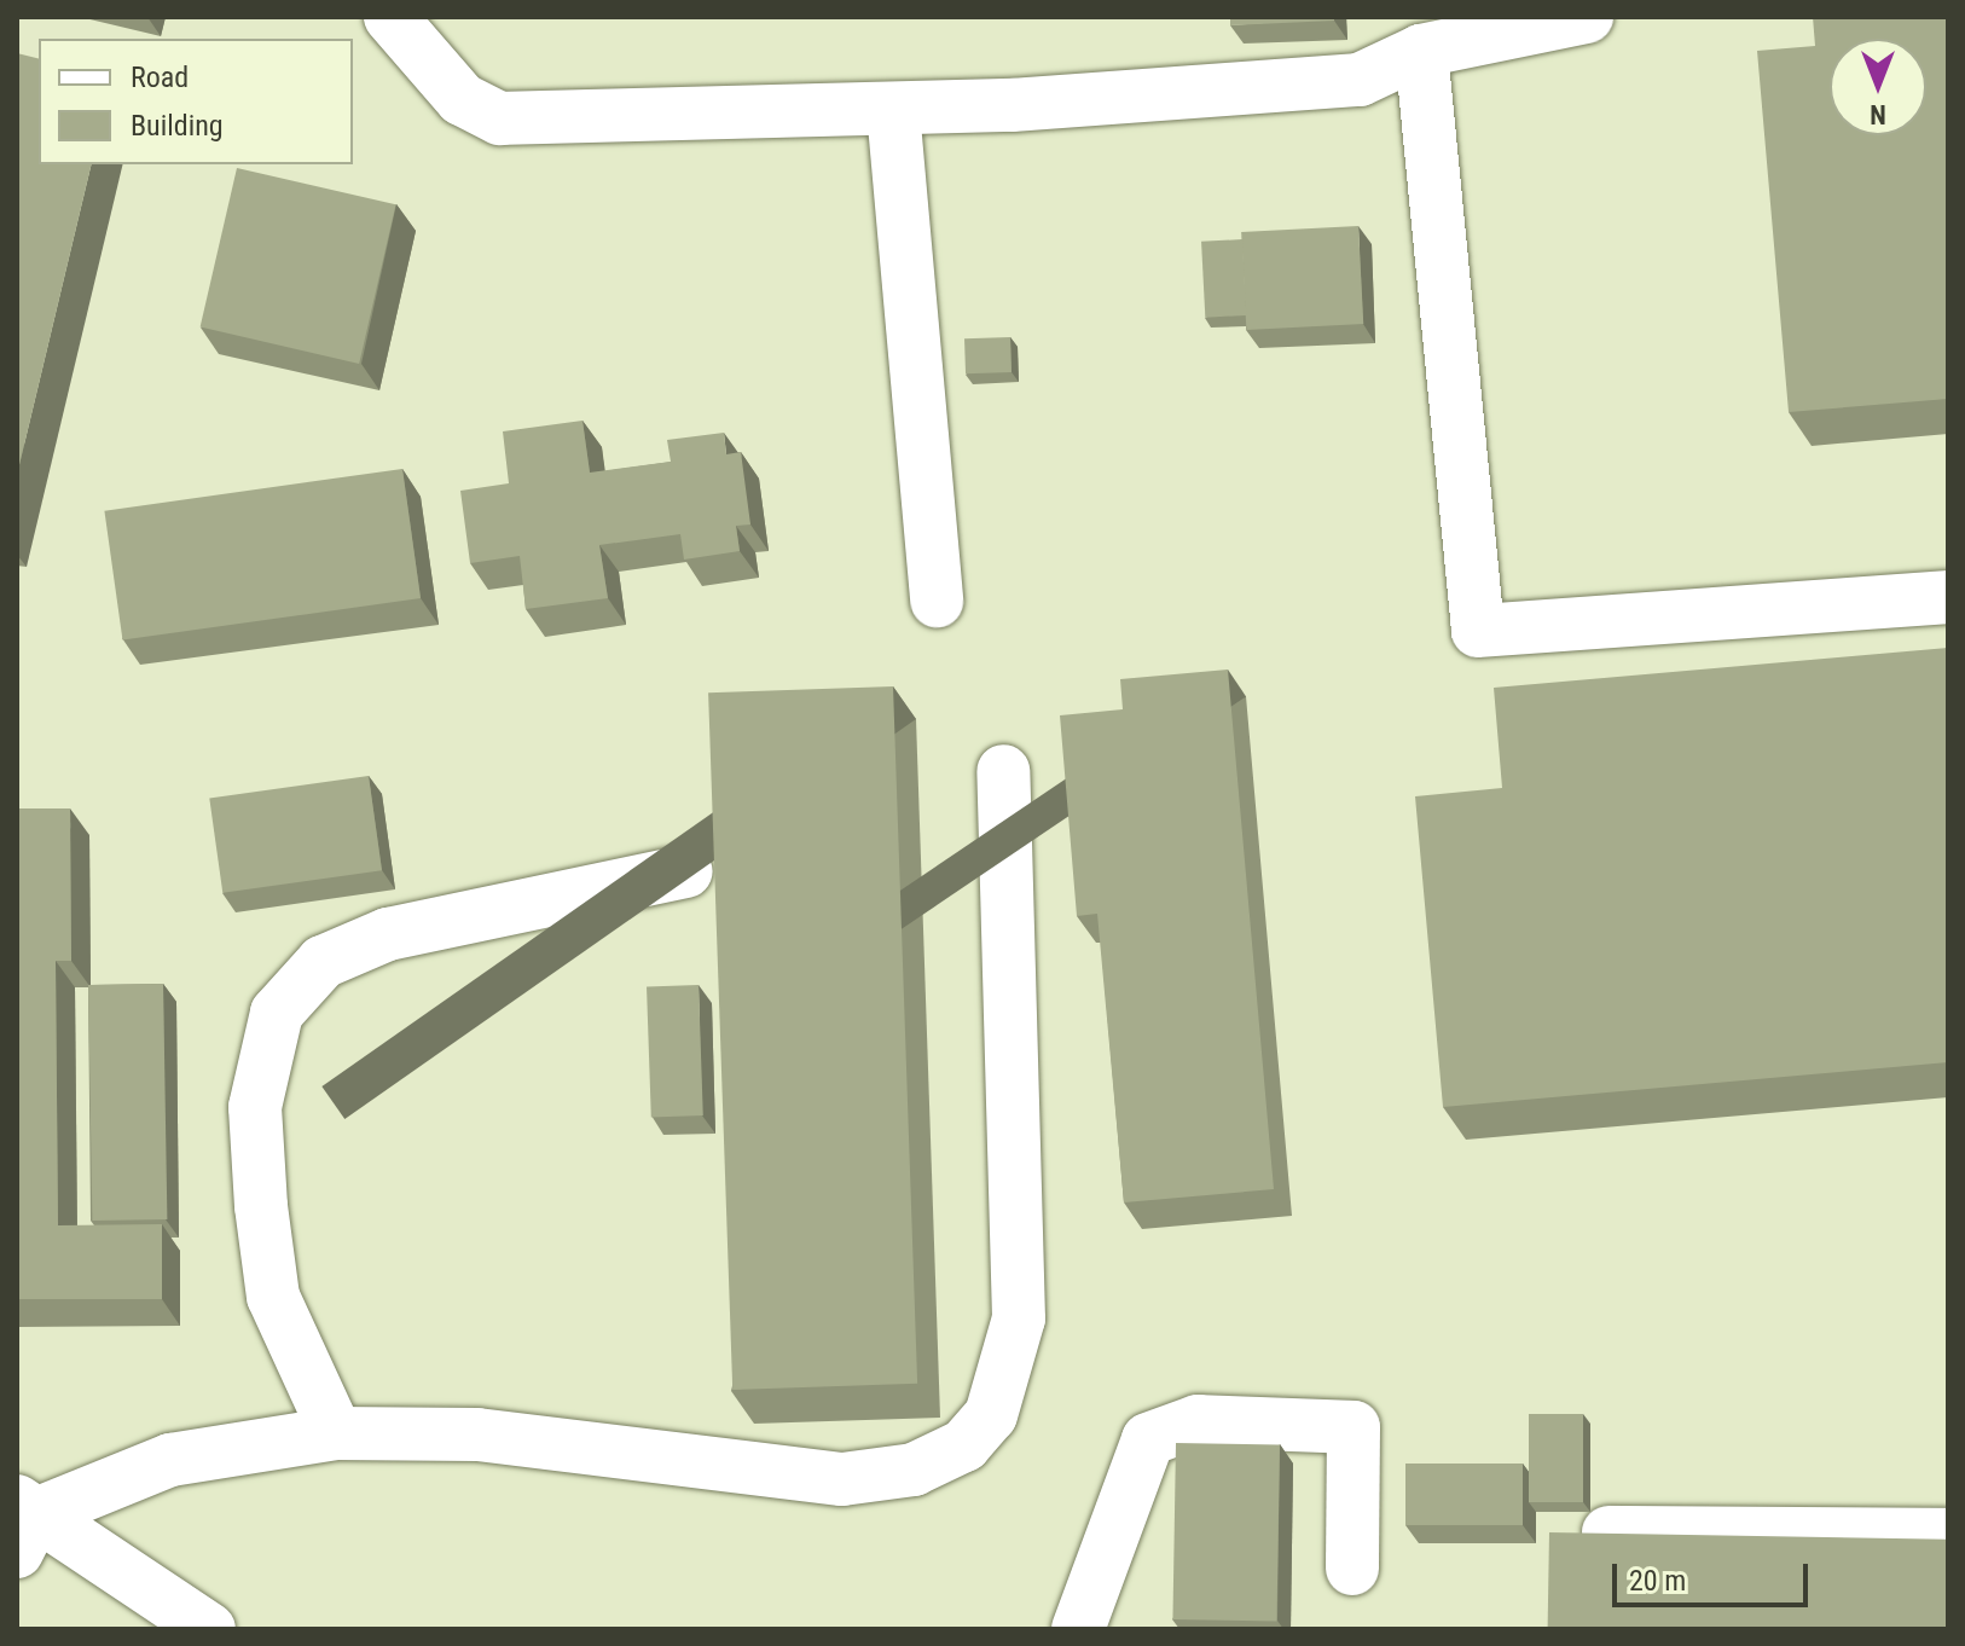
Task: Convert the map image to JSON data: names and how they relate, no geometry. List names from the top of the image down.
{
  "legend": ["Road", "Building"],
  "scale_bar": "20 m",
  "north": "bottom"
}
